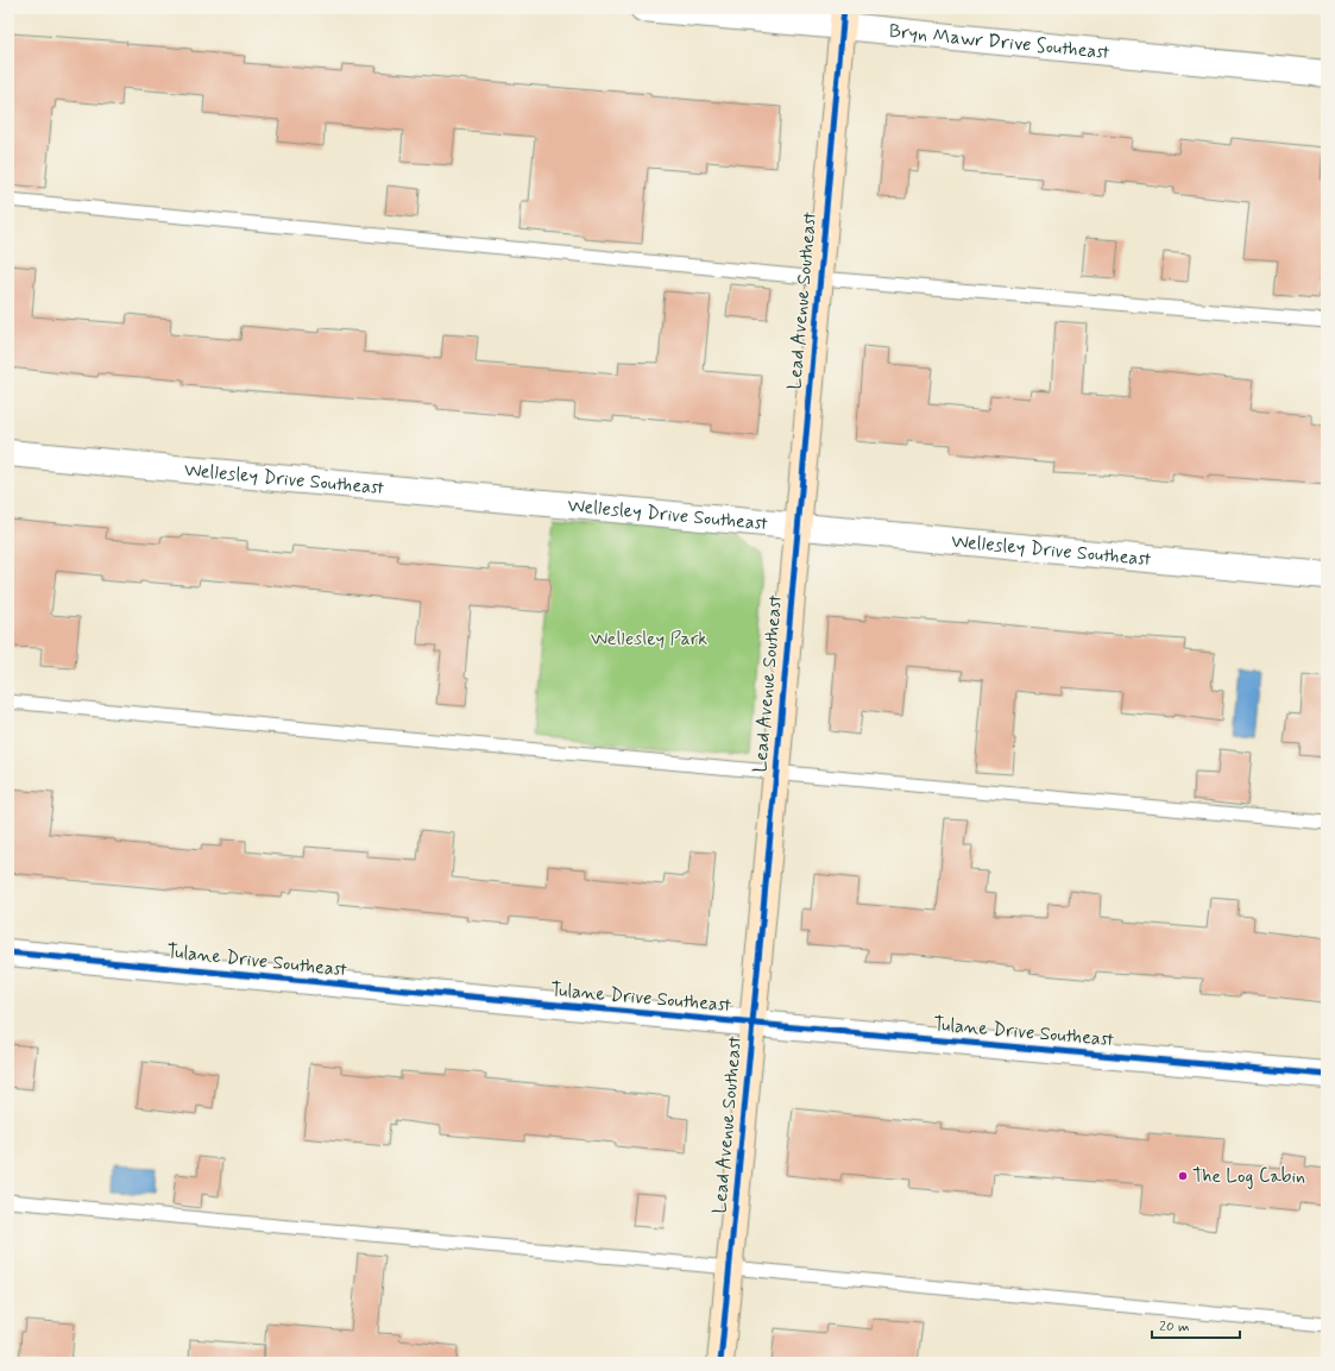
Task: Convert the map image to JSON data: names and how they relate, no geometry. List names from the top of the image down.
{
  "streets": {
    "main road": ["Lead Avenue Southeast"],
    "street": ["Bryn Mawr Drive Southeast", "Wellesley Drive Southeast", "Tulane Drive Southeast"]
  },
  "crossings": [
    ["Bryn Mawr Drive Southeast", "Lead Avenue Southeast"],
    ["Lead Avenue Southeast", "Wellesley Drive Southeast"],
    ["Lead Avenue Southeast", "Tulane Drive Southeast"]
  ],
  "parks": ["Wellesley Park"],
  "places": ["The Log Cabin"],
  "scale_bar": "20 m"
}
